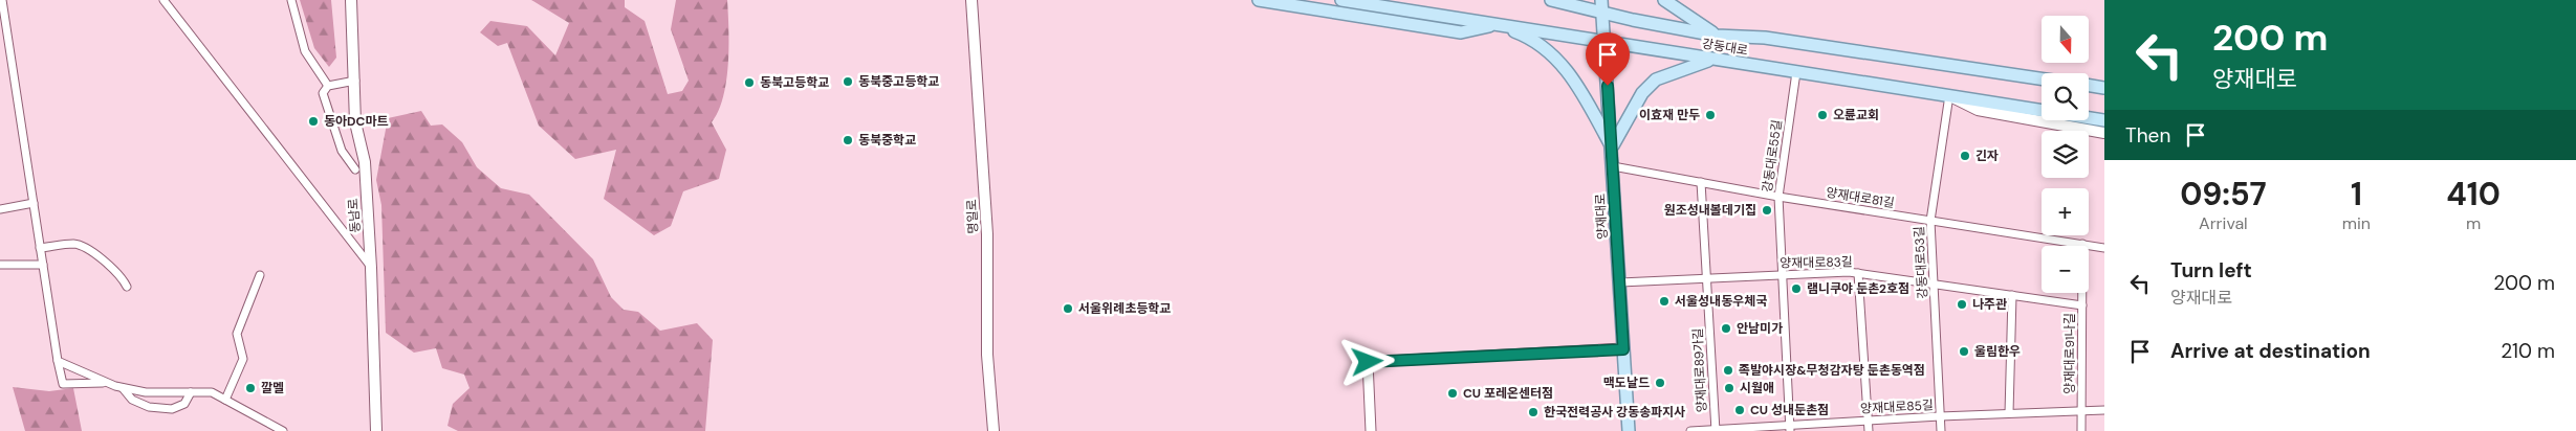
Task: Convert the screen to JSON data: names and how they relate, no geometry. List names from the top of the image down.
{
  "streets": {
    "main road": [
      "강동대로",
      "동남로",
      "명일로",
      "양재대로"
    ],
    "street": [
      "강동대로55길",
      "양재대로81길",
      "양재대로83길",
      "강동대로53길",
      "양재대로91나길",
      "양재대로89가길",
      "양재대로85길"
    ]
  },
  "crossings": [
    ["강동대로", "강동대로55길"],
    ["강동대로", "양재대로"],
    ["강동대로", "강동대로53길"],
    ["강동대로55길", "양재대로81길"],
    ["강동대로55길", "양재대로83길"],
    ["강동대로55길", "양재대로85길"],
    ["양재대로81길", "양재대로"],
    ["양재대로81길", "강동대로53길"],
    ["양재대로81길", "양재대로91나길"],
    ["양재대로81길", "양재대로89가길"],
    ["양재대로", "양재대로83길"],
    ["양재대로83길", "강동대로53길"],
    ["양재대로83길", "양재대로91나길"],
    ["양재대로83길", "양재대로89가길"],
    ["강동대로53길", "양재대로85길"],
    ["양재대로91나길", "양재대로85길"],
    ["양재대로89가길", "양재대로85길"]
  ],
  "places": [
    "동북중고등학교",
    "동북고등학교",
    "이효재 만두",
    "오륜교회",
    "동아DC마트",
    "동북중학교",
    "긴자",
    "원조성내볼데기집",
    "램니쿠야 둔촌2호점",
    "서울성내동우체국",
    "나주관",
    "서울위례초등학교",
    "안남미가",
    "울림한우",
    "족발야시장&무청감자탕 둔촌동역점",
    "맥도날드",
    "깔멜",
    "시월애",
    "CU 포레온센터점",
    "CU 성내둔촌점",
    "한국전력공사 강동송파지사"
  ],
  "north": "bottom",
  "page": {
    "turn": ["200 m", "양재대로"],
    "map_buttons": ["+", "−"],
    "then": "Then",
    "eta": [
      "09:57",
      "Arrival",
      "1",
      "min",
      "410",
      "m"
    ],
    "list": [
      {
        "name": "Turn left",
        "note": "양재대로",
        "value": "200 m"
      },
      {
        "name": "Arrive at destination",
        "value": "210 m"
      }
    ]
  }
}
